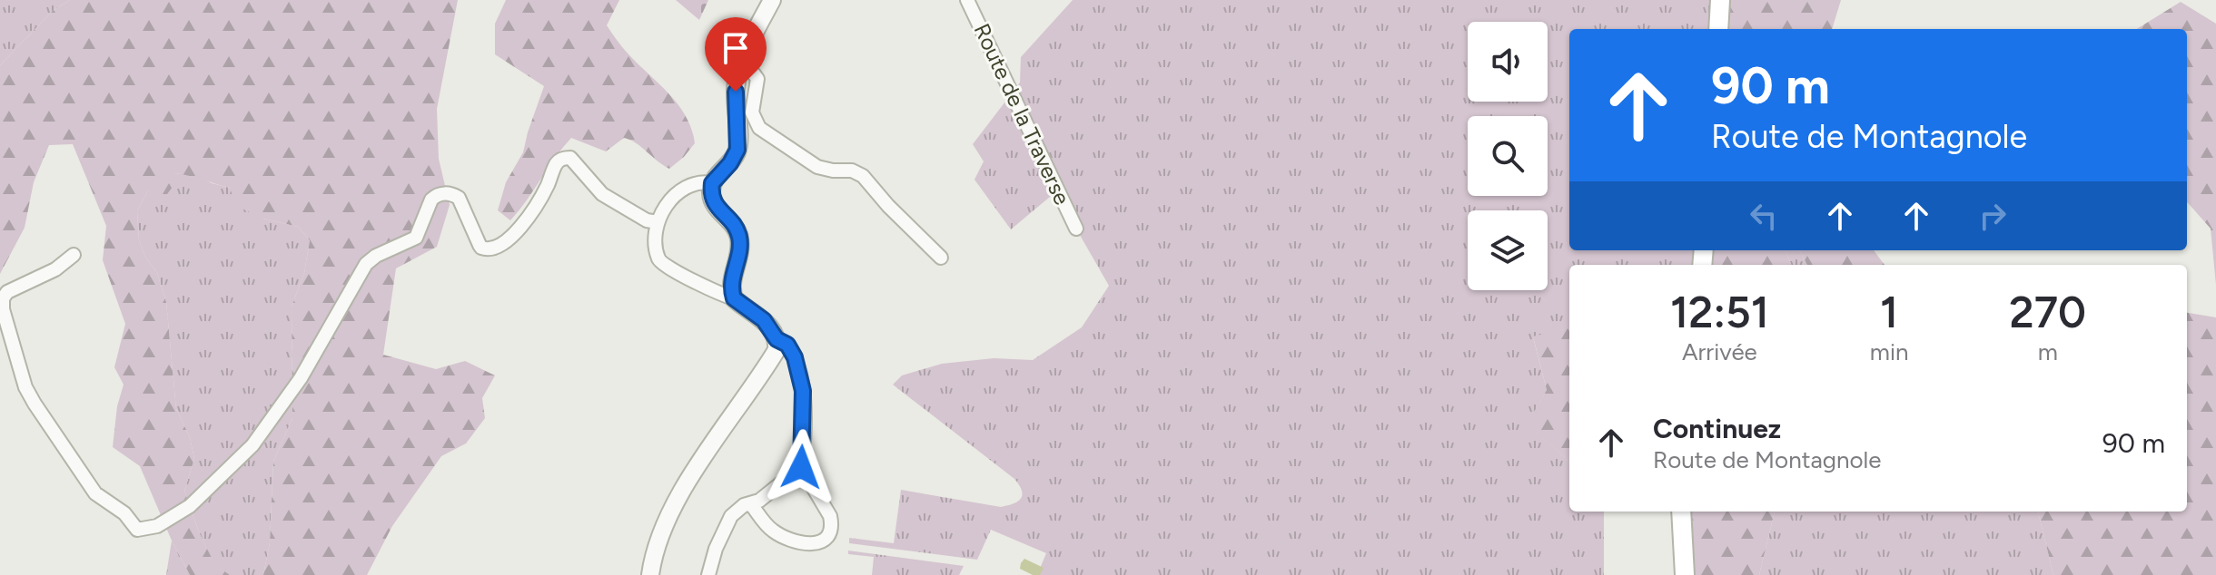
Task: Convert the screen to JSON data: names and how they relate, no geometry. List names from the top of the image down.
{
  "streets": {
    "street": ["Route de la Traverse"]
  },
  "page": {
    "turn": ["90 m", "Route de Montagnole"],
    "eta": [
      "12:51",
      "Arrivée",
      "1",
      "min",
      "270",
      "m"
    ],
    "list": [
      {
        "name": "Continuez",
        "note": "Route de Montagnole",
        "value": "90 m"
      }
    ]
  }
}
